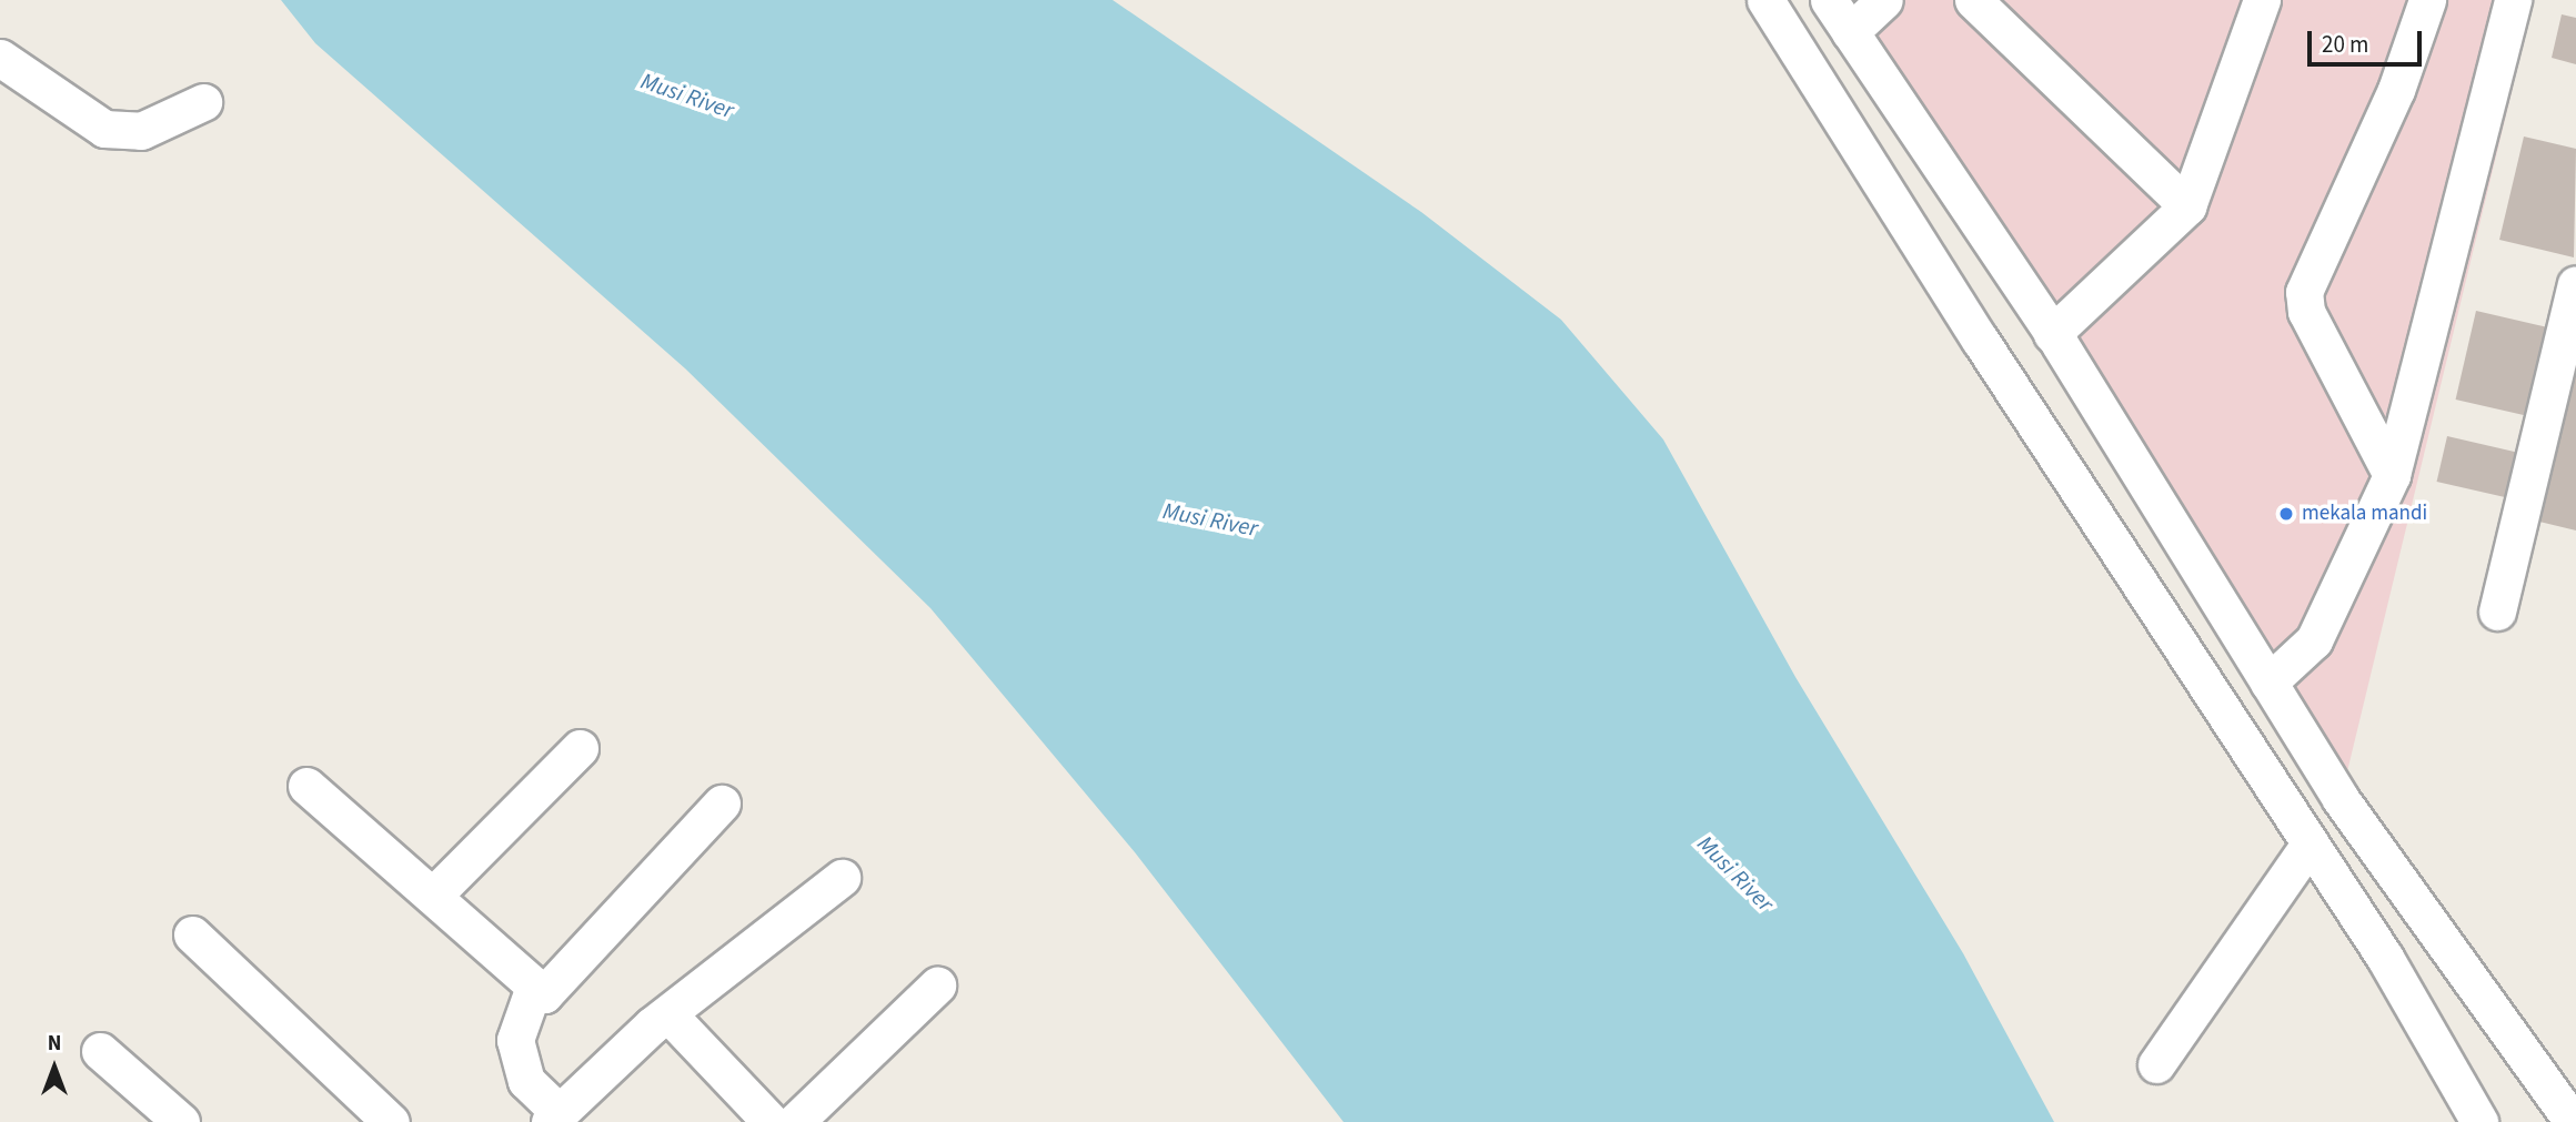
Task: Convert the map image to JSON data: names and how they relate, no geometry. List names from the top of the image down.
{
  "water": ["Musi River"],
  "places": ["mekala mandi"],
  "scale_bar": "20 m",
  "north": "top"
}
